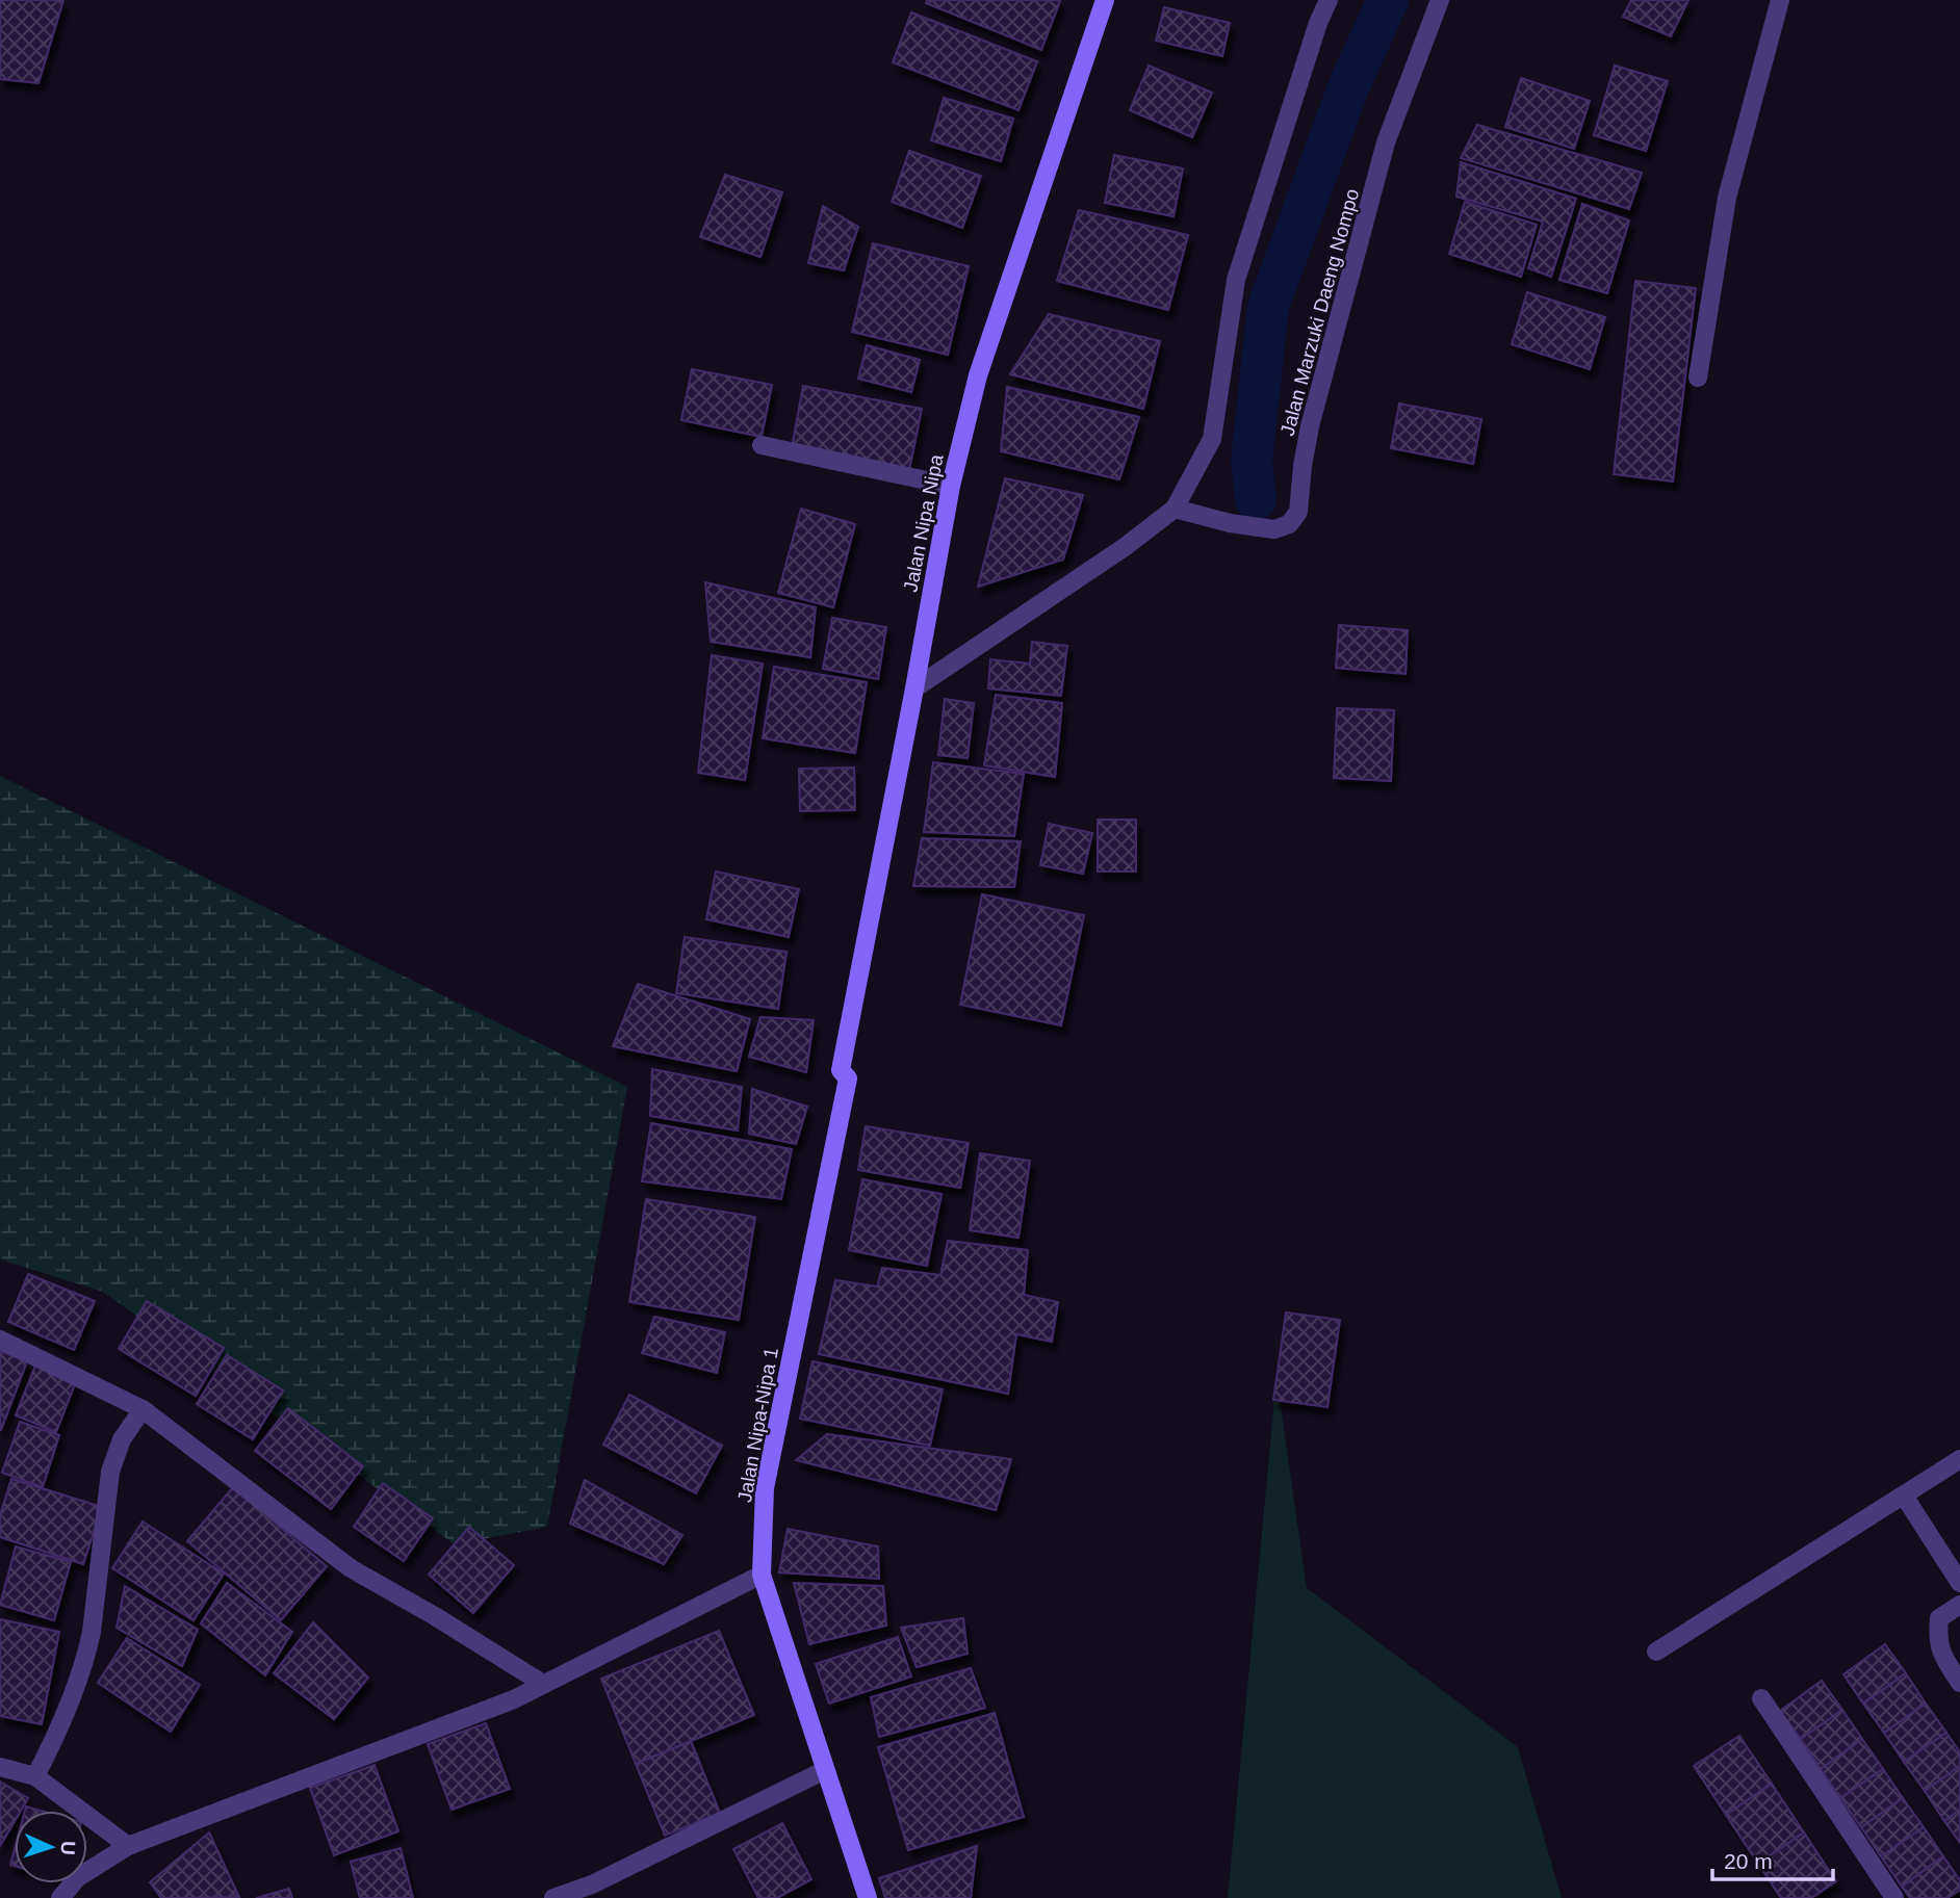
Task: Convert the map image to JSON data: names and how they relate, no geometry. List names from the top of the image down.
{
  "streets": {
    "street": ["Jalan Marzuki Daeng Nompo", "Jalan Nipa Nipa", "Jalan Nipa-Nipa 1"]
  },
  "crossings": [
    ["Jalan Nipa Nipa", "Jalan Nipa-Nipa 1"]
  ],
  "scale_bar": "20 m",
  "north": "right"
}
